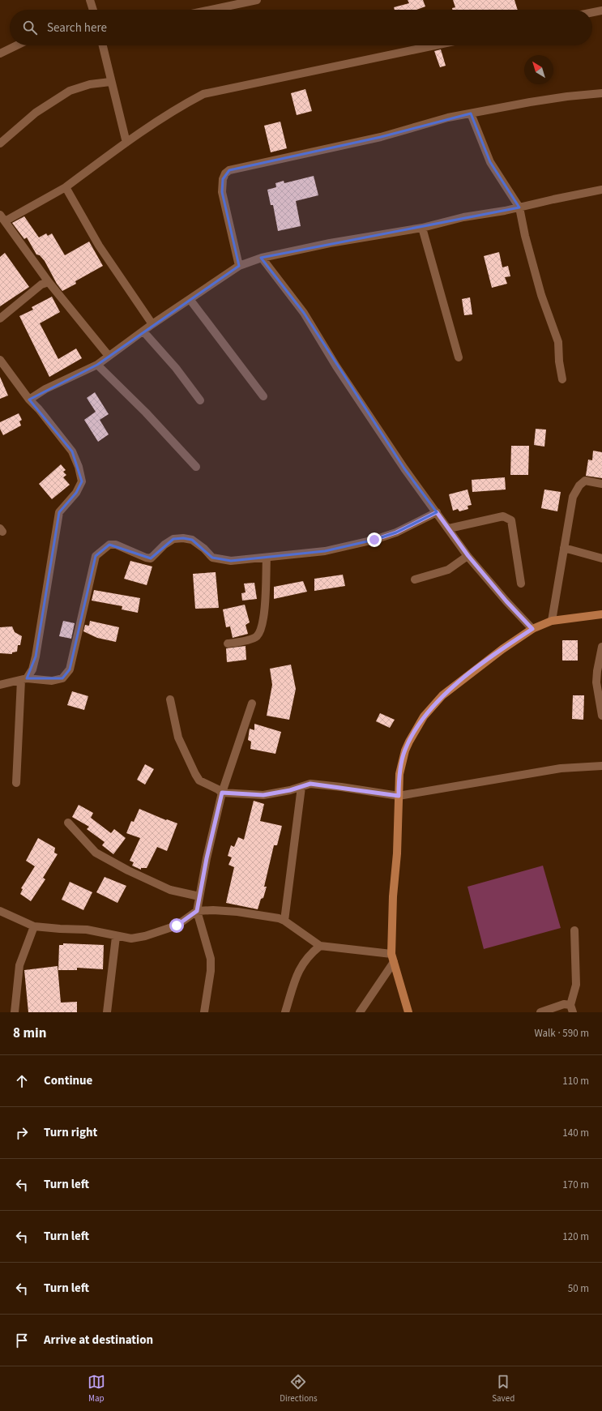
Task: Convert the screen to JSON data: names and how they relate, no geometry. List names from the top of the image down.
{
  "north": "top left",
  "page": {
    "search": "Search here",
    "heading": ["8 min", "Walk · 590 m"],
    "list": [
      ["Continue", "110 m"],
      ["Turn right", "140 m"],
      ["Turn left", "170 m"],
      ["Turn left", "120 m"],
      ["Turn left", "50 m"],
      "Arrive at destination"
    ],
    "nav": ["Map", "Directions", "Saved"]
  }
}
